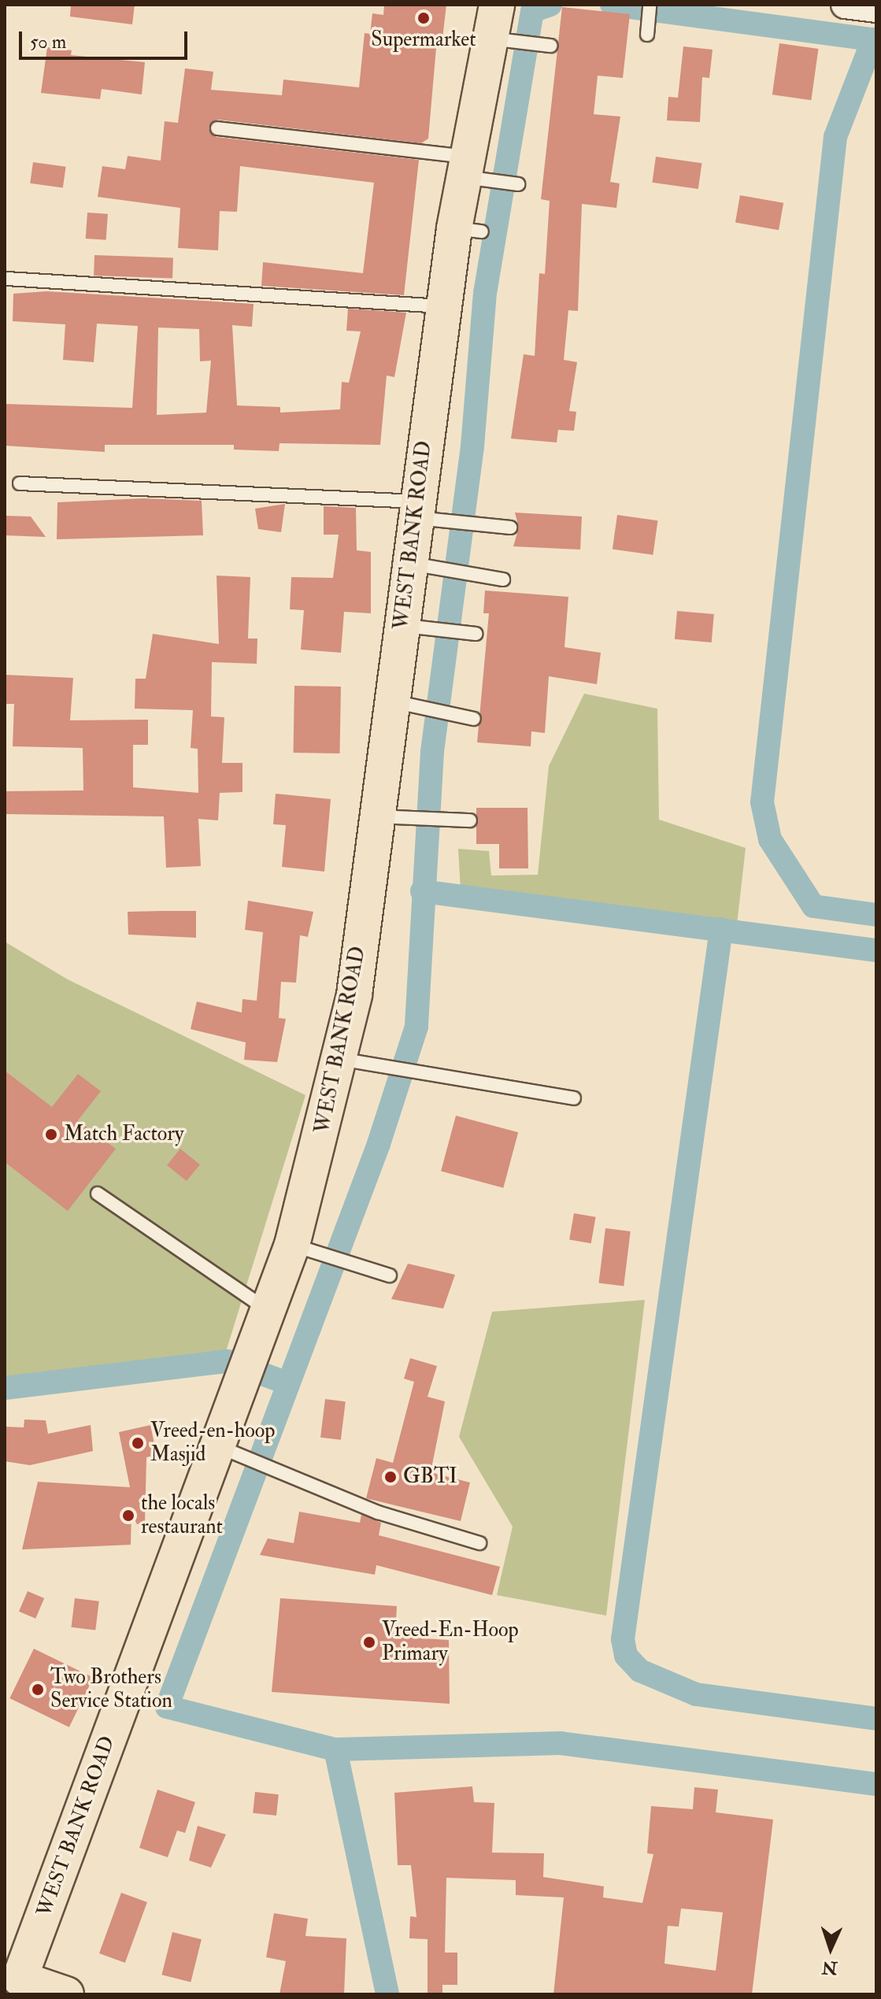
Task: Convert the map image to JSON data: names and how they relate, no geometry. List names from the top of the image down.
{
  "streets": {
    "main road": ["WEST BANK ROAD"]
  },
  "places": [
    "Supermarket",
    "Match Factory",
    "Vreed-en-hoop Masjid",
    "GBTI",
    "the locals restaurant",
    "Vreed-En-Hoop Primary",
    "Two Brothers Service Station"
  ],
  "scale_bar": "50 m",
  "north": "bottom"
}
